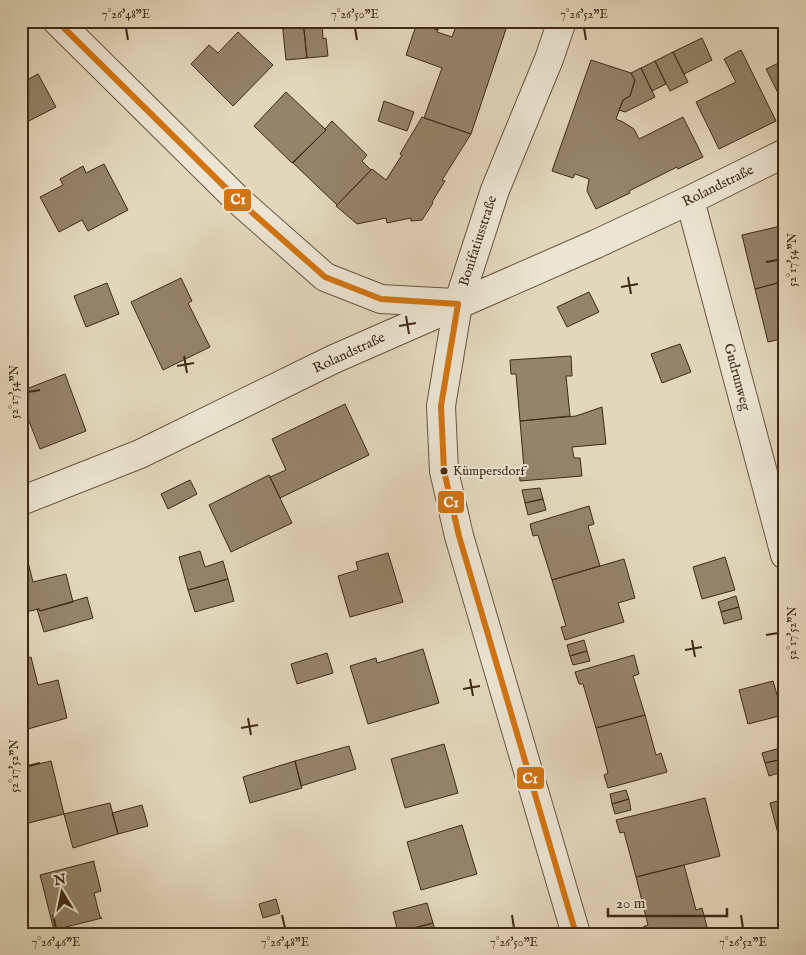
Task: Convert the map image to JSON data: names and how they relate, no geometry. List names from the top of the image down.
{
  "streets": {
    "street": ["Rolandstraße", "Bonifatiusstraße", "Gudrunweg"]
  },
  "crossings": [
    ["Rolandstraße", "Bonifatiusstraße"],
    ["Rolandstraße", "Gudrunweg"]
  ],
  "places": ["Kümpersdorf"],
  "lines": ["transit line C1"],
  "scale_bar": "20 m",
  "north": "top",
  "coordinates": [
    "7°26'48\"E",
    "7°26'50\"E",
    "7°26'52\"E",
    "52°17'54\"N",
    "52°17'52\"N",
    "7°26'46\"E"
  ]
}
